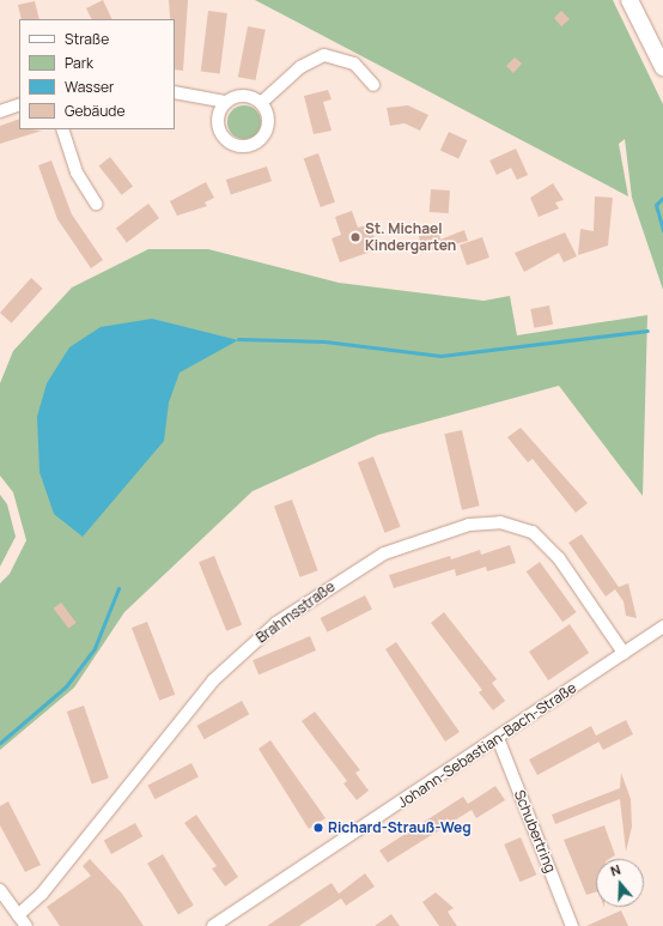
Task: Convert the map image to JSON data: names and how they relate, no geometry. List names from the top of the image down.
{
  "streets": {
    "street": ["Brahmsstraße", "Johann-Sebastian-Bach-Straße", "Schubertring"]
  },
  "crossings": [
    ["Brahmsstraße", "Johann-Sebastian-Bach-Straße"],
    ["Johann-Sebastian-Bach-Straße", "Schubertring"]
  ],
  "places": ["St. Michael Kindergarten", "Richard-Strauß-Weg"],
  "legend": [
    "Straße",
    "Park",
    "Wasser",
    "Gebäude"
  ],
  "north": "top"
}
